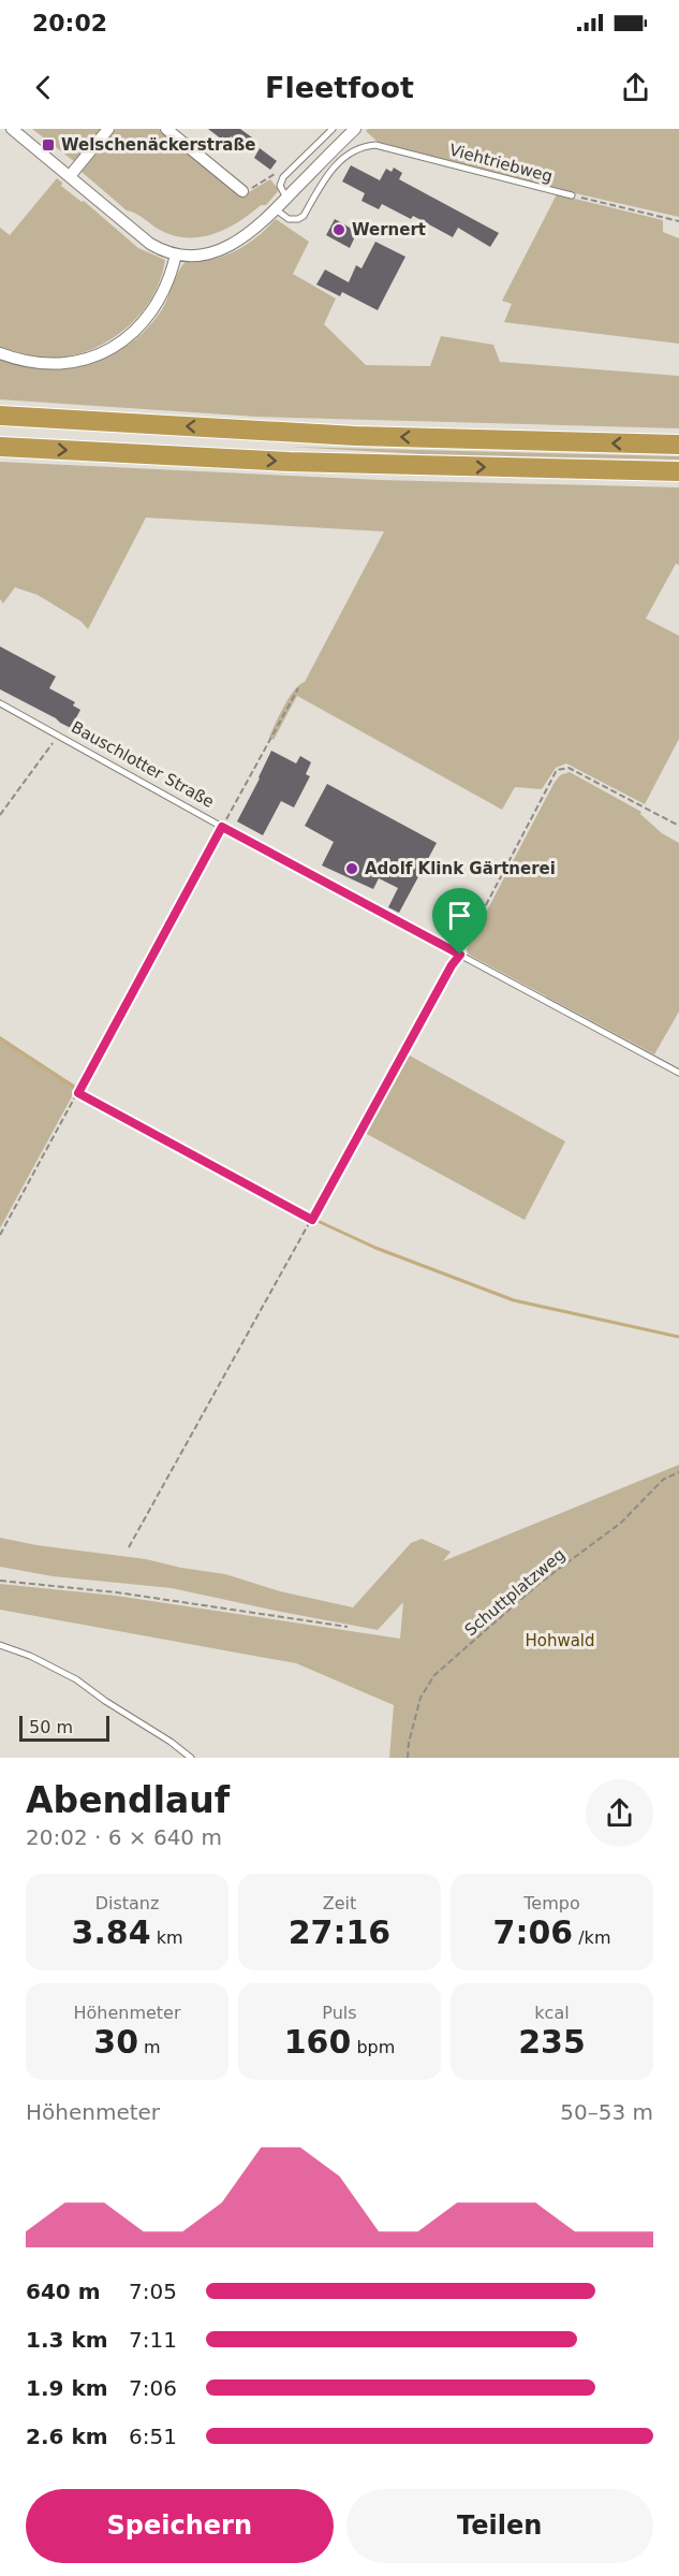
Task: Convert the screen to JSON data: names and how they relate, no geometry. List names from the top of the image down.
{
  "streets": {
    "lane": ["Viehtriebweg", "Bauschlotter Straße"],
    "path": ["Schuttplatzweg"]
  },
  "parks": ["Hohwald"],
  "places": {
    "transit": ["Welschenäckerstraße"],
    "other": ["Wernert", "Adolf Klink Gärtnerei"]
  },
  "scale_bar": "50 m",
  "page": {
    "status": "20:02",
    "header": "Fleetfoot",
    "scale": "50 m",
    "heading": ["Abendlauf", "20:02 · 6 × 640 m"],
    "stats": [
      ["Distanz", "3.84 km"],
      ["Zeit", "27:16"],
      ["Tempo", "7:06 /km"],
      ["Höhenmeter", "30 m"],
      ["Puls", "160 bpm"],
      ["kcal", "235"]
    ],
    "chart": ["Höhenmeter", "50–53 m"],
    "list": [
      {
        "name": "640 m",
        "note": "7:05"
      },
      {
        "name": "1.3 km",
        "note": "7:11"
      },
      {
        "name": "1.9 km",
        "note": "7:06"
      },
      {
        "name": "2.6 km",
        "note": "6:51"
      }
    ],
    "buttons": ["Speichern", "Teilen"]
  }
}
